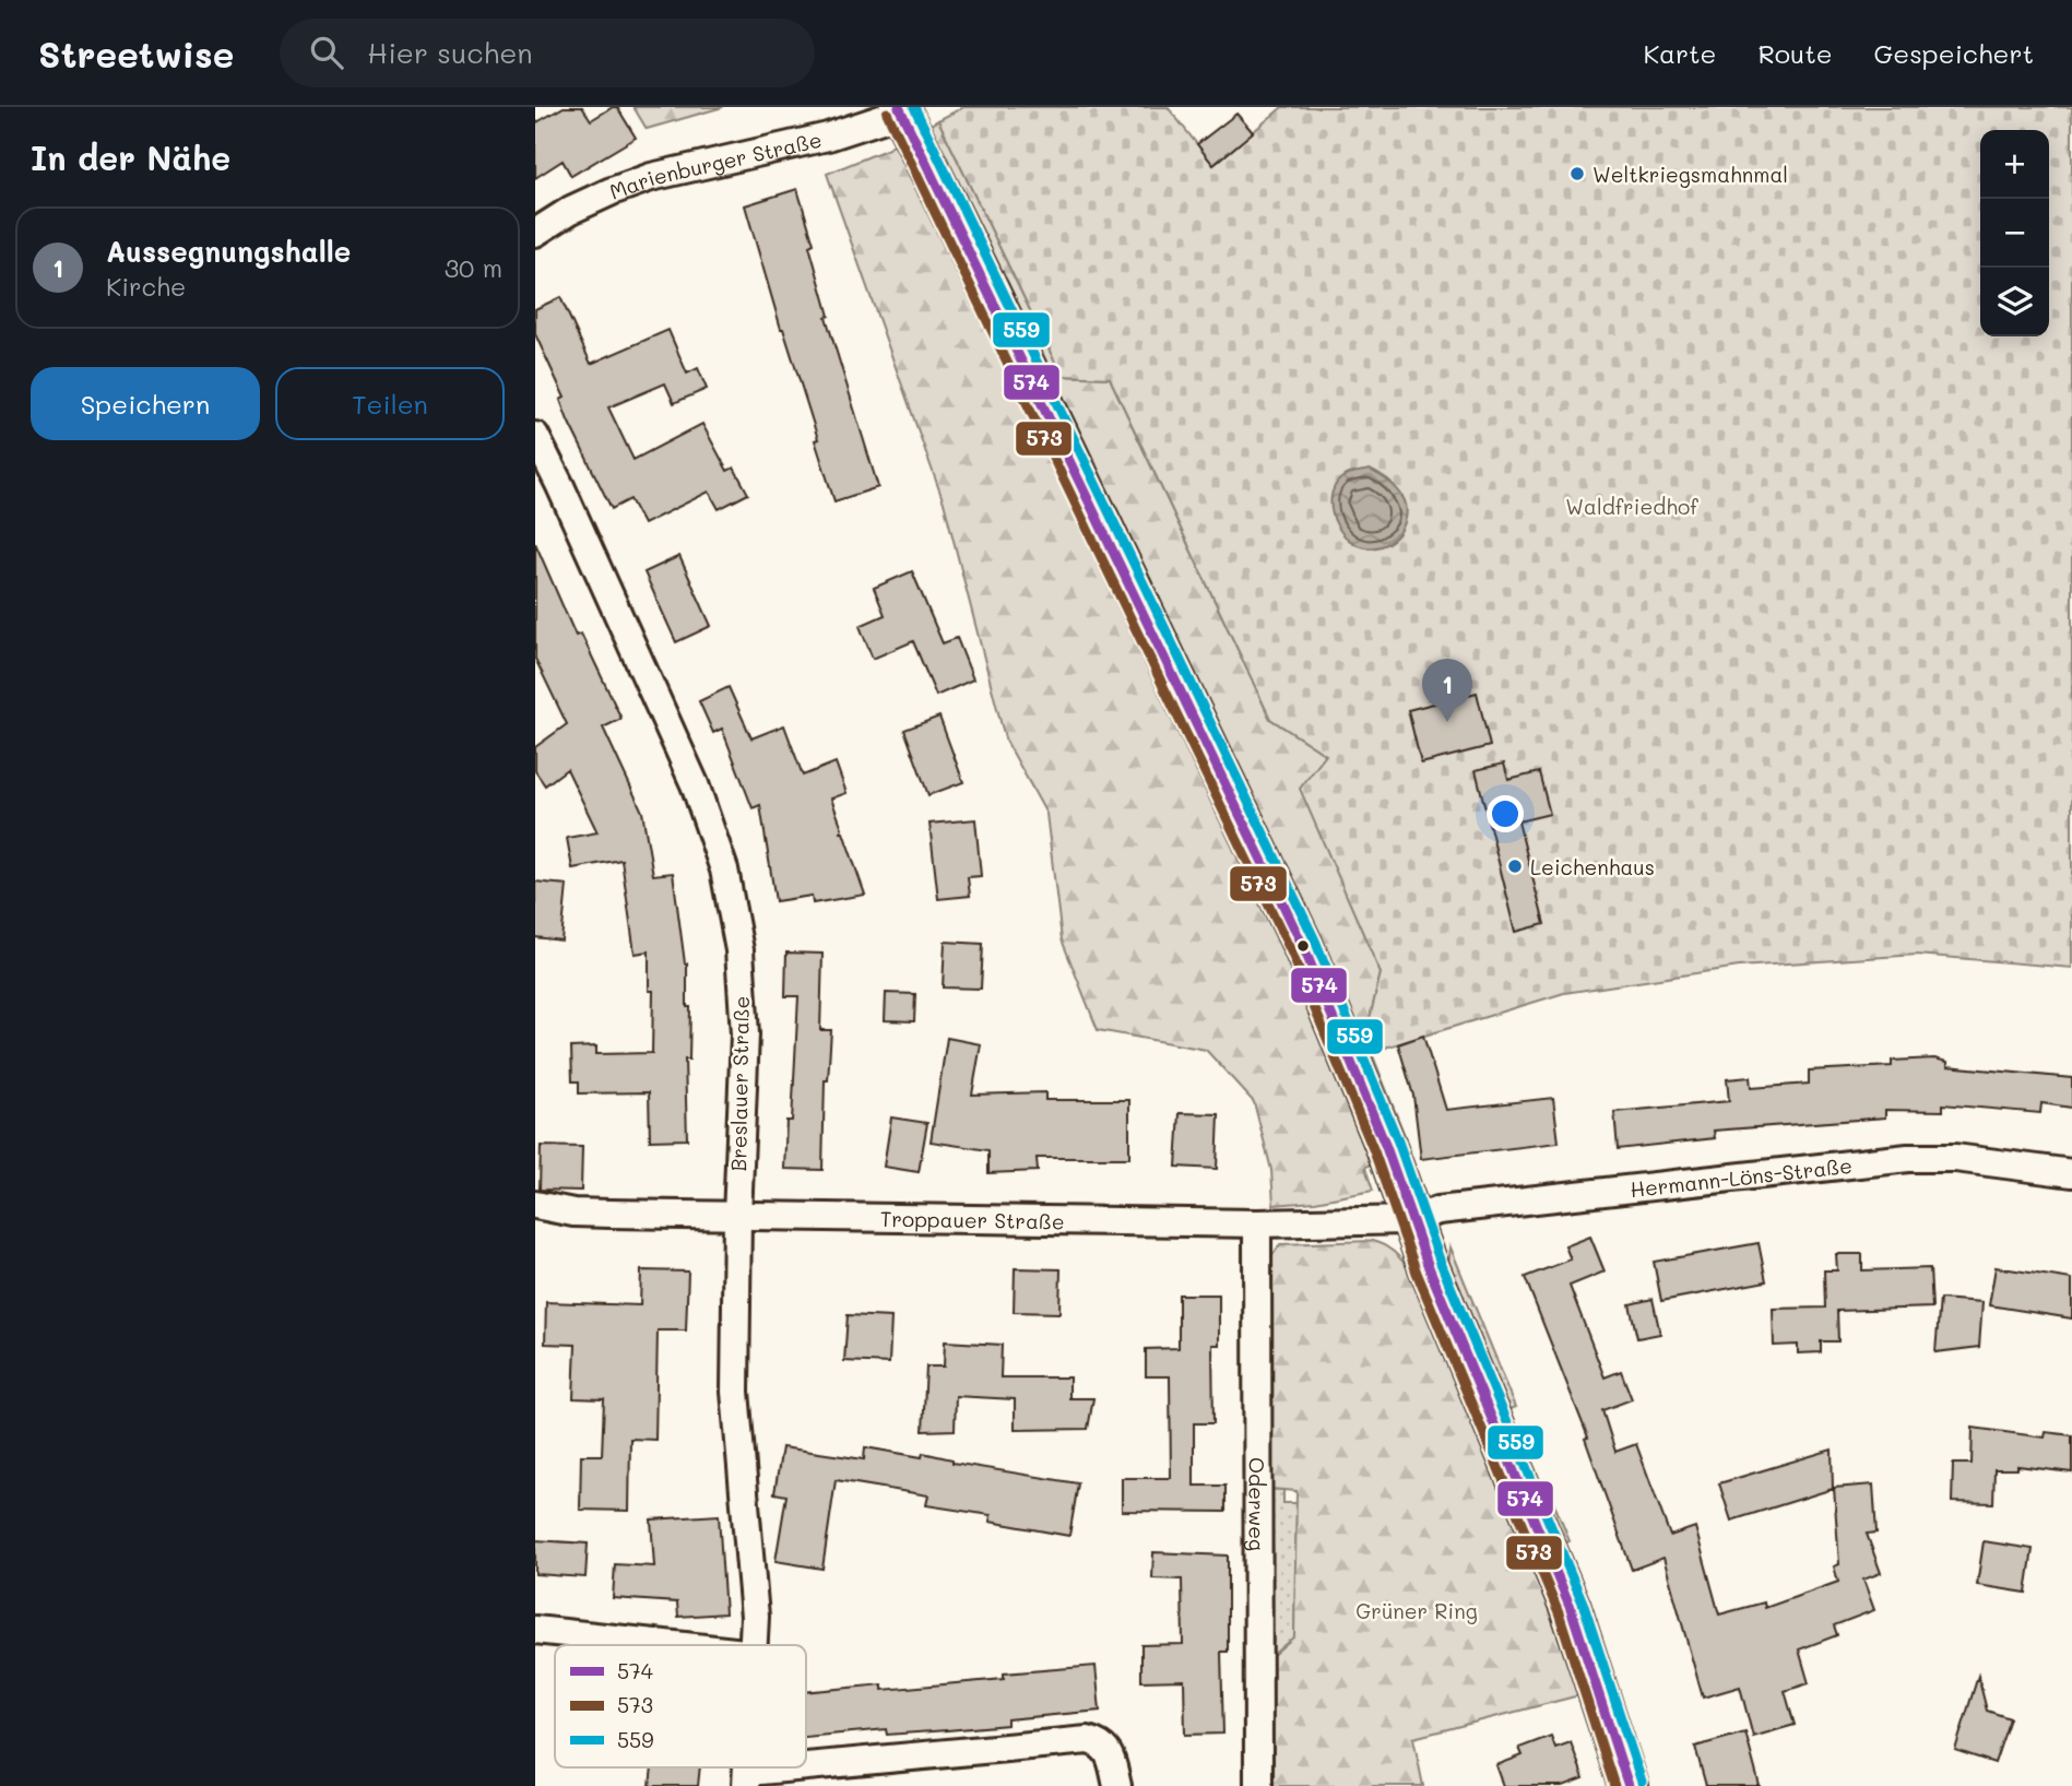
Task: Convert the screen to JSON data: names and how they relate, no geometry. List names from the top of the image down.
{
  "streets": {
    "street": [
      "Marienburger Straße",
      "Breslauer Straße",
      "Hermann-Löns-Straße",
      "Troppauer Straße",
      "Oderweg"
    ]
  },
  "crossings": [
    ["Breslauer Straße", "Troppauer Straße"],
    ["Hermann-Löns-Straße", "Troppauer Straße"],
    ["Troppauer Straße", "Oderweg"]
  ],
  "parks": ["Waldfriedhof", "Grüner Ring"],
  "places": ["Weltkriegsmahnmal", "Leichenhaus"],
  "lines": ["transit line 574", "transit line 559", "transit line 573"],
  "legend": ["574", "573", "559"],
  "page": {
    "header": "Streetwise",
    "search": "Hier suchen",
    "nav": ["Karte", "Route", "Gespeichert"],
    "heading": "In der Nähe",
    "map_buttons": ["+", "−"],
    "list": [
      {
        "mark": "1",
        "name": "Aussegnungshalle",
        "note": "Kirche",
        "value": "30 m"
      }
    ],
    "buttons": ["Speichern", "Teilen"],
    "pins": "1"
  }
}
